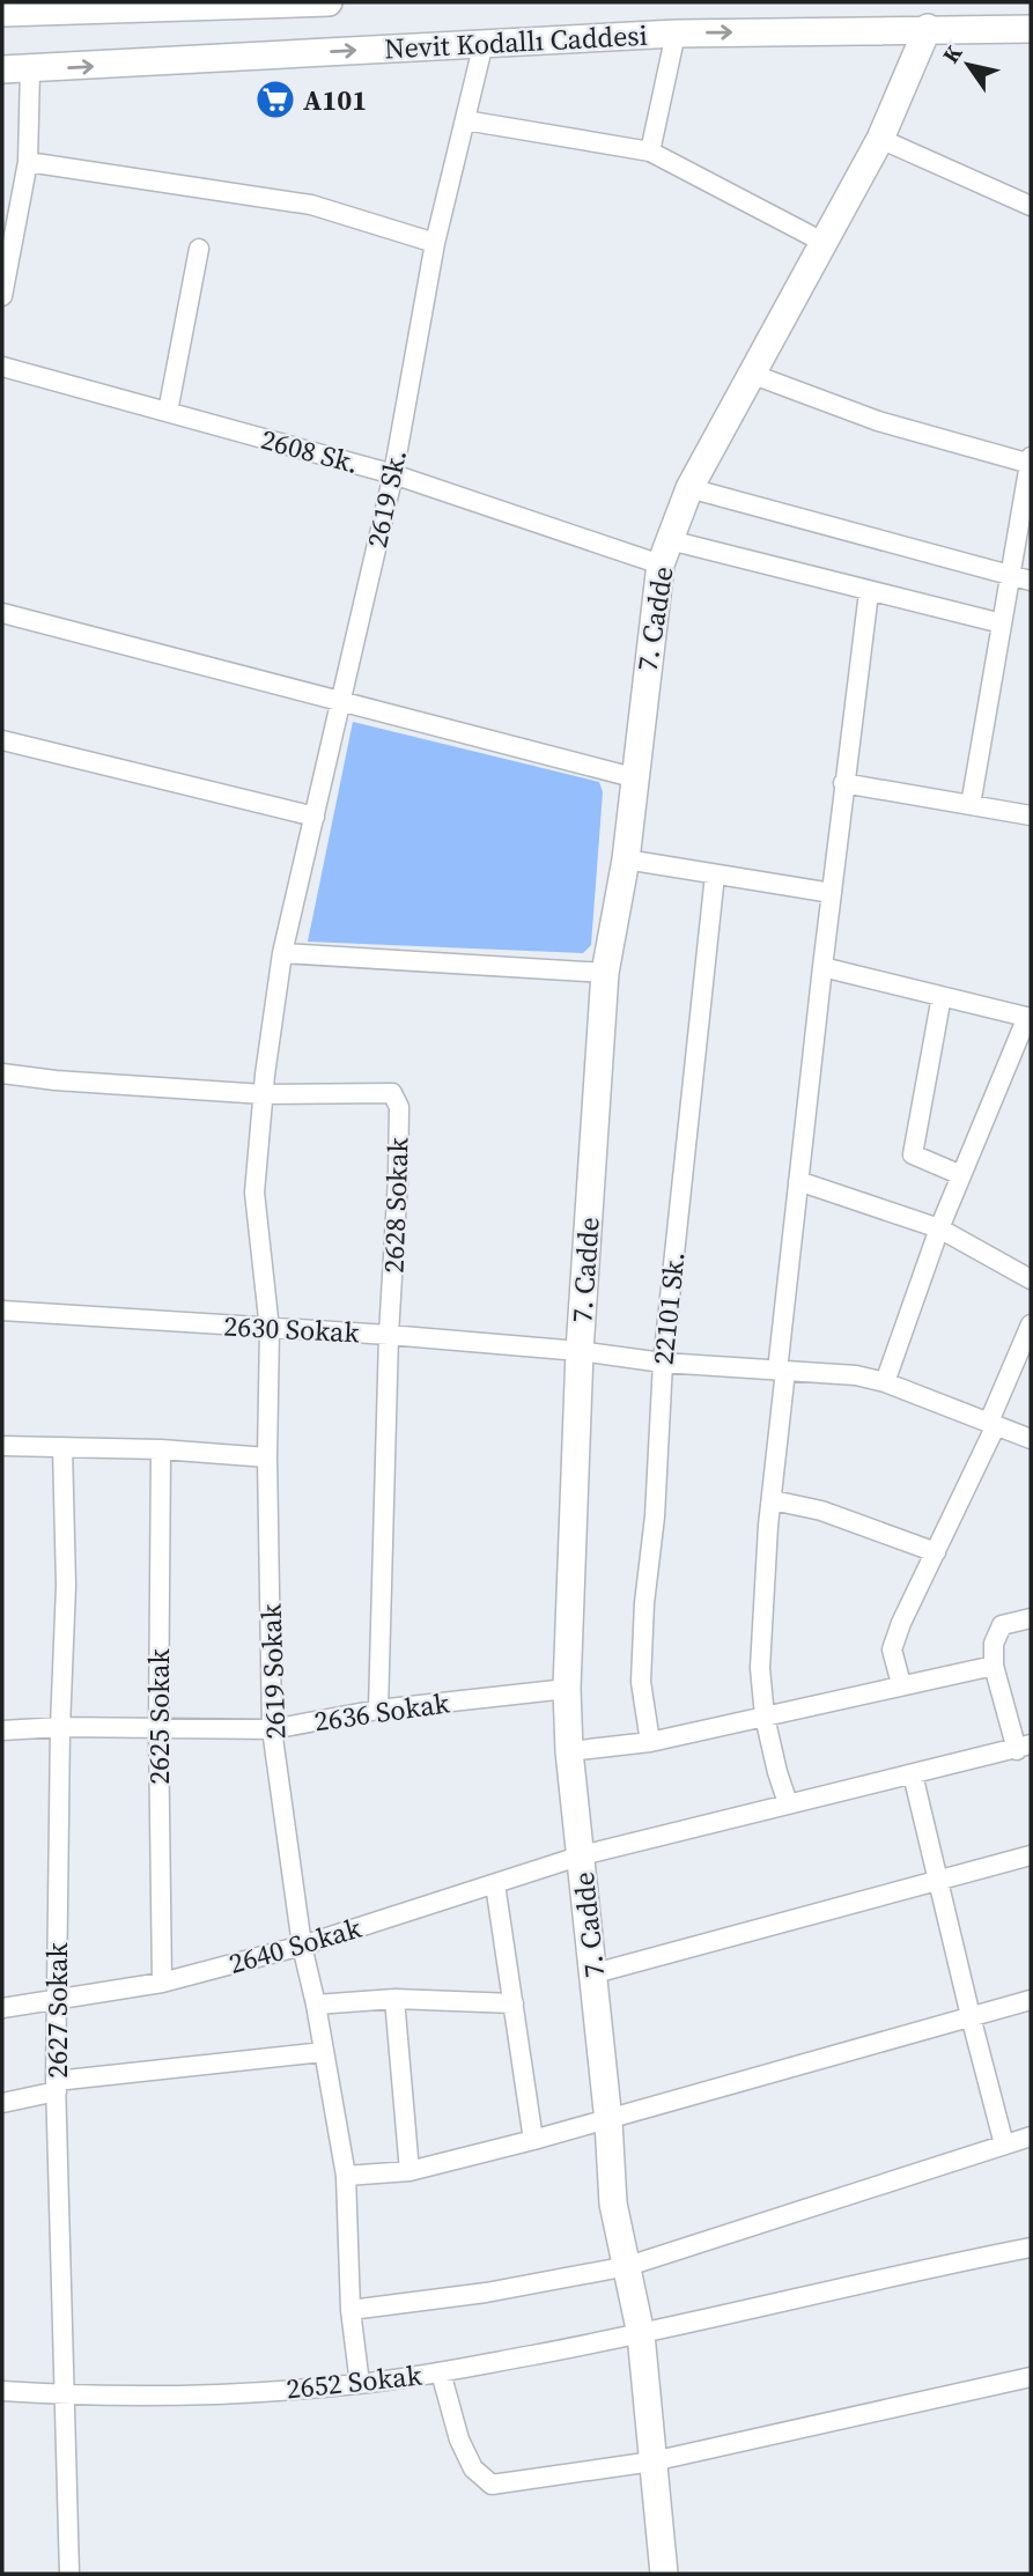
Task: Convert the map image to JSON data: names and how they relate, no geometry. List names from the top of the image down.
{
  "streets": {
    "street": [
      "Nevit Kodallı Caddesi",
      "2608 Sk.",
      "2619 Sk.",
      "7. Cadde",
      "2628 Sokak",
      "22101 Sk.",
      "2630 Sokak",
      "2619 Sokak",
      "2636 Sokak",
      "2625 Sokak",
      "2640 Sokak",
      "2627 Sokak",
      "2652 Sokak"
    ]
  },
  "crossings": [
    ["Nevit Kodallı Caddesi", "2619 Sk."],
    ["Nevit Kodallı Caddesi", "7. Cadde"],
    ["2608 Sk.", "2619 Sk."],
    ["2608 Sk.", "7. Cadde"],
    ["2619 Sk.", "2619 Sokak"],
    ["7. Cadde", "2630 Sokak"],
    ["7. Cadde", "2636 Sokak"],
    ["7. Cadde", "2640 Sokak"],
    ["7. Cadde", "2652 Sokak"],
    ["2628 Sokak", "2630 Sokak"],
    ["2628 Sokak", "2619 Sokak"],
    ["2628 Sokak", "2636 Sokak"],
    ["22101 Sk.", "2630 Sokak"],
    ["2630 Sokak", "2619 Sokak"],
    ["2619 Sokak", "2636 Sokak"],
    ["2619 Sokak", "2640 Sokak"],
    ["2619 Sokak", "2652 Sokak"],
    ["2636 Sokak", "2625 Sokak"],
    ["2636 Sokak", "2627 Sokak"],
    ["2625 Sokak", "2640 Sokak"],
    ["2640 Sokak", "2627 Sokak"],
    ["2627 Sokak", "2652 Sokak"]
  ],
  "places": {
    "supermarket": ["A101"]
  },
  "north": "top left"
}
